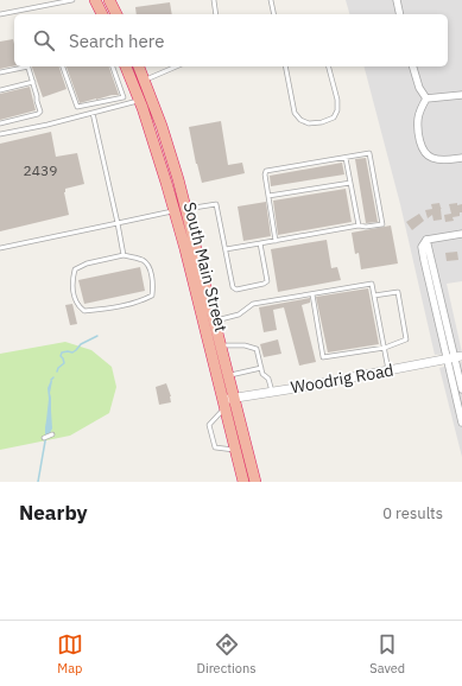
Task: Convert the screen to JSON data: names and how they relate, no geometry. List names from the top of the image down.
{
  "streets": {
    "highway": ["South Main Street"],
    "street": ["Woodrig Road"]
  },
  "crossings": [
    ["South Main Street", "Woodrig Road"]
  ],
  "house_numbers": ["2439"],
  "page": {
    "search": "Search here",
    "heading": ["Nearby", "0 results"],
    "nav": ["Map", "Directions", "Saved"]
  }
}
